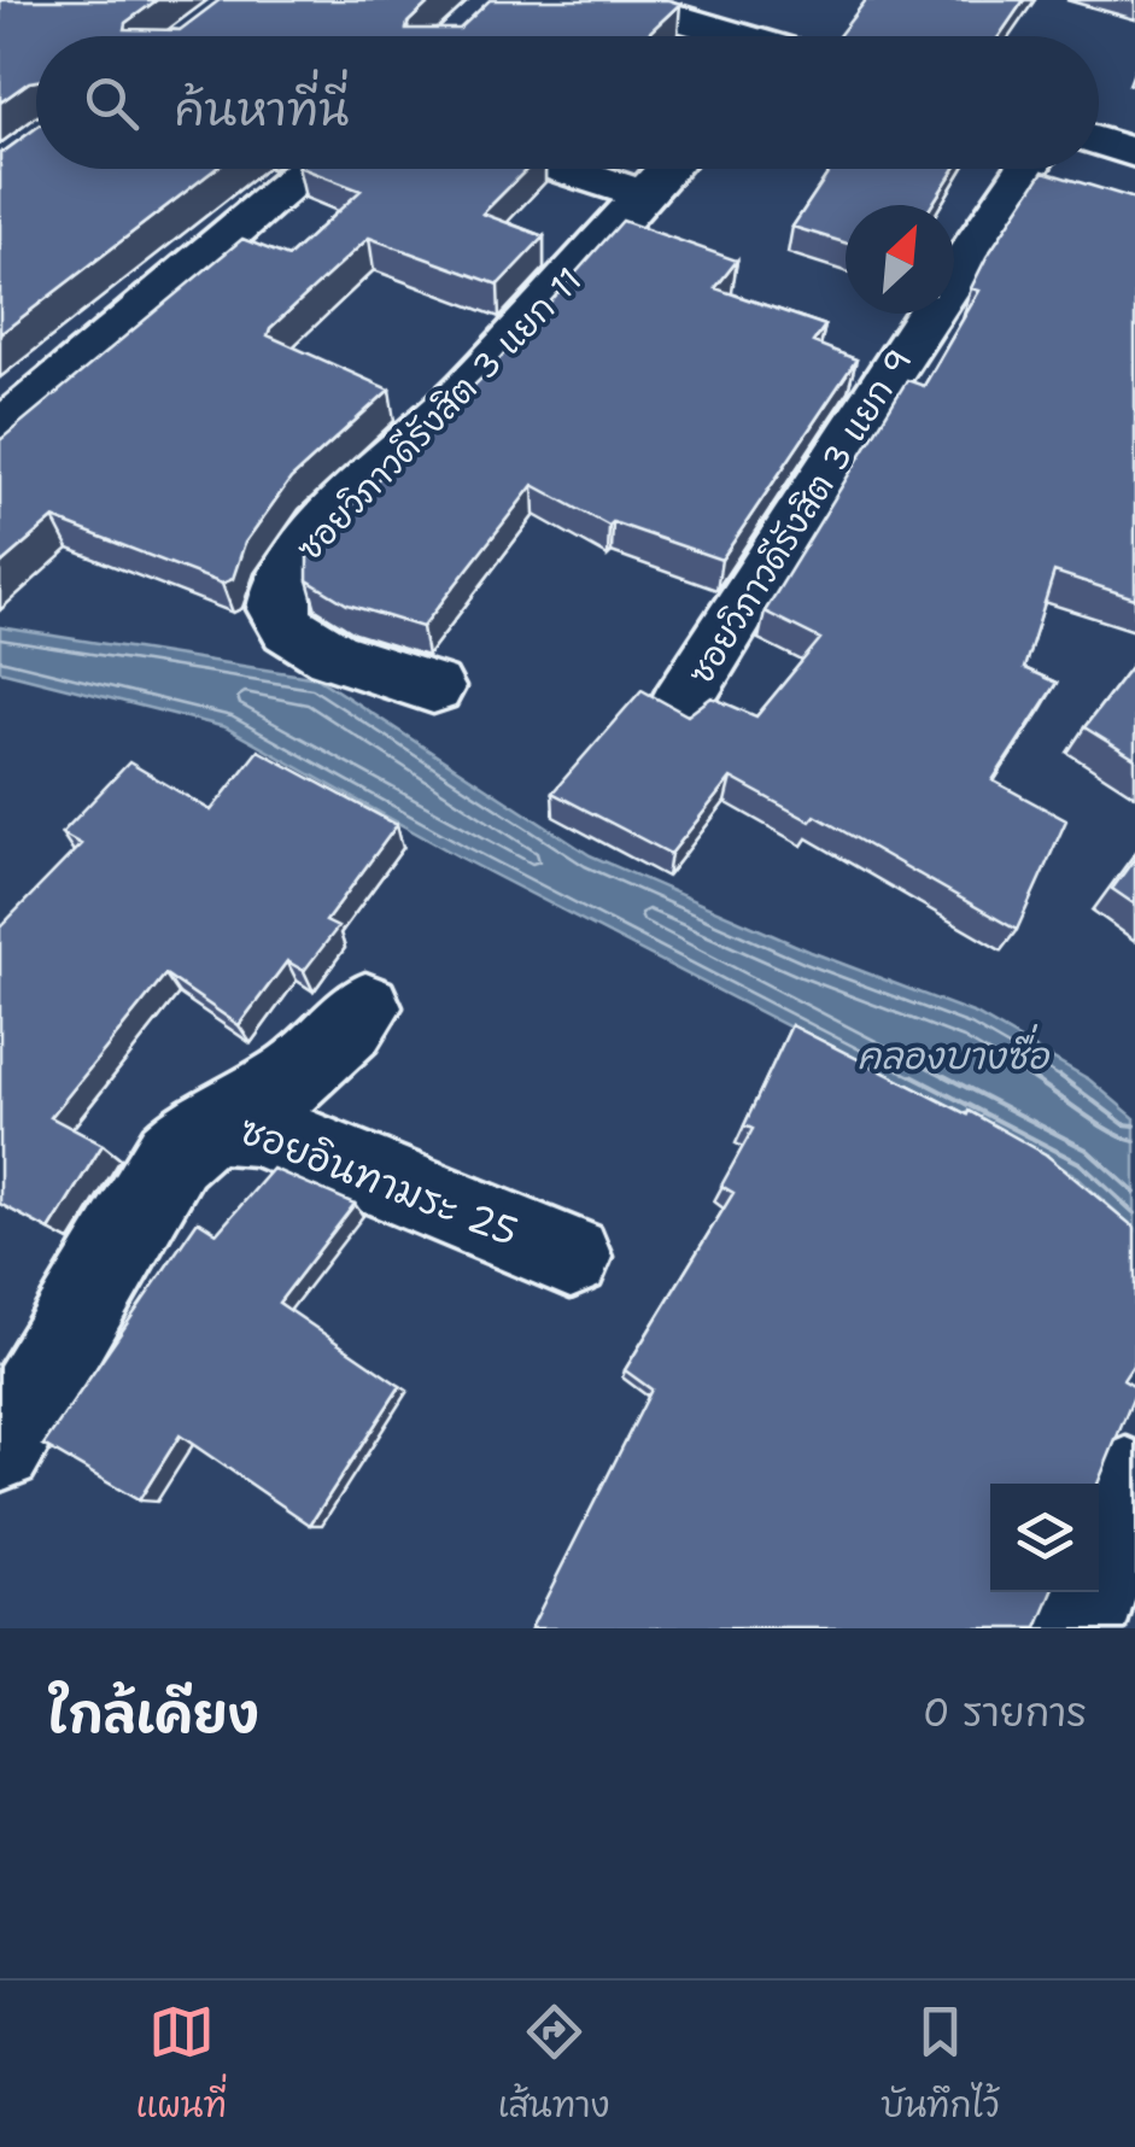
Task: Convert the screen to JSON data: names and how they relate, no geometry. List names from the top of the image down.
{
  "streets": {
    "street": ["ซอยวิภาวดีรังสิต 3 แยก 11", "ซอยวิภาวดีรังสิต 3 แยก 9", "ซอยอินทามระ 25"]
  },
  "water": ["คลองบางซื่อ"],
  "north": "top right",
  "page": {
    "search": "ค้นหาที่นี่",
    "heading": ["ใกล้เคียง", "0 รายการ"],
    "nav": ["แผนที่", "เส้นทาง", "บันทึกไว้"]
  }
}
